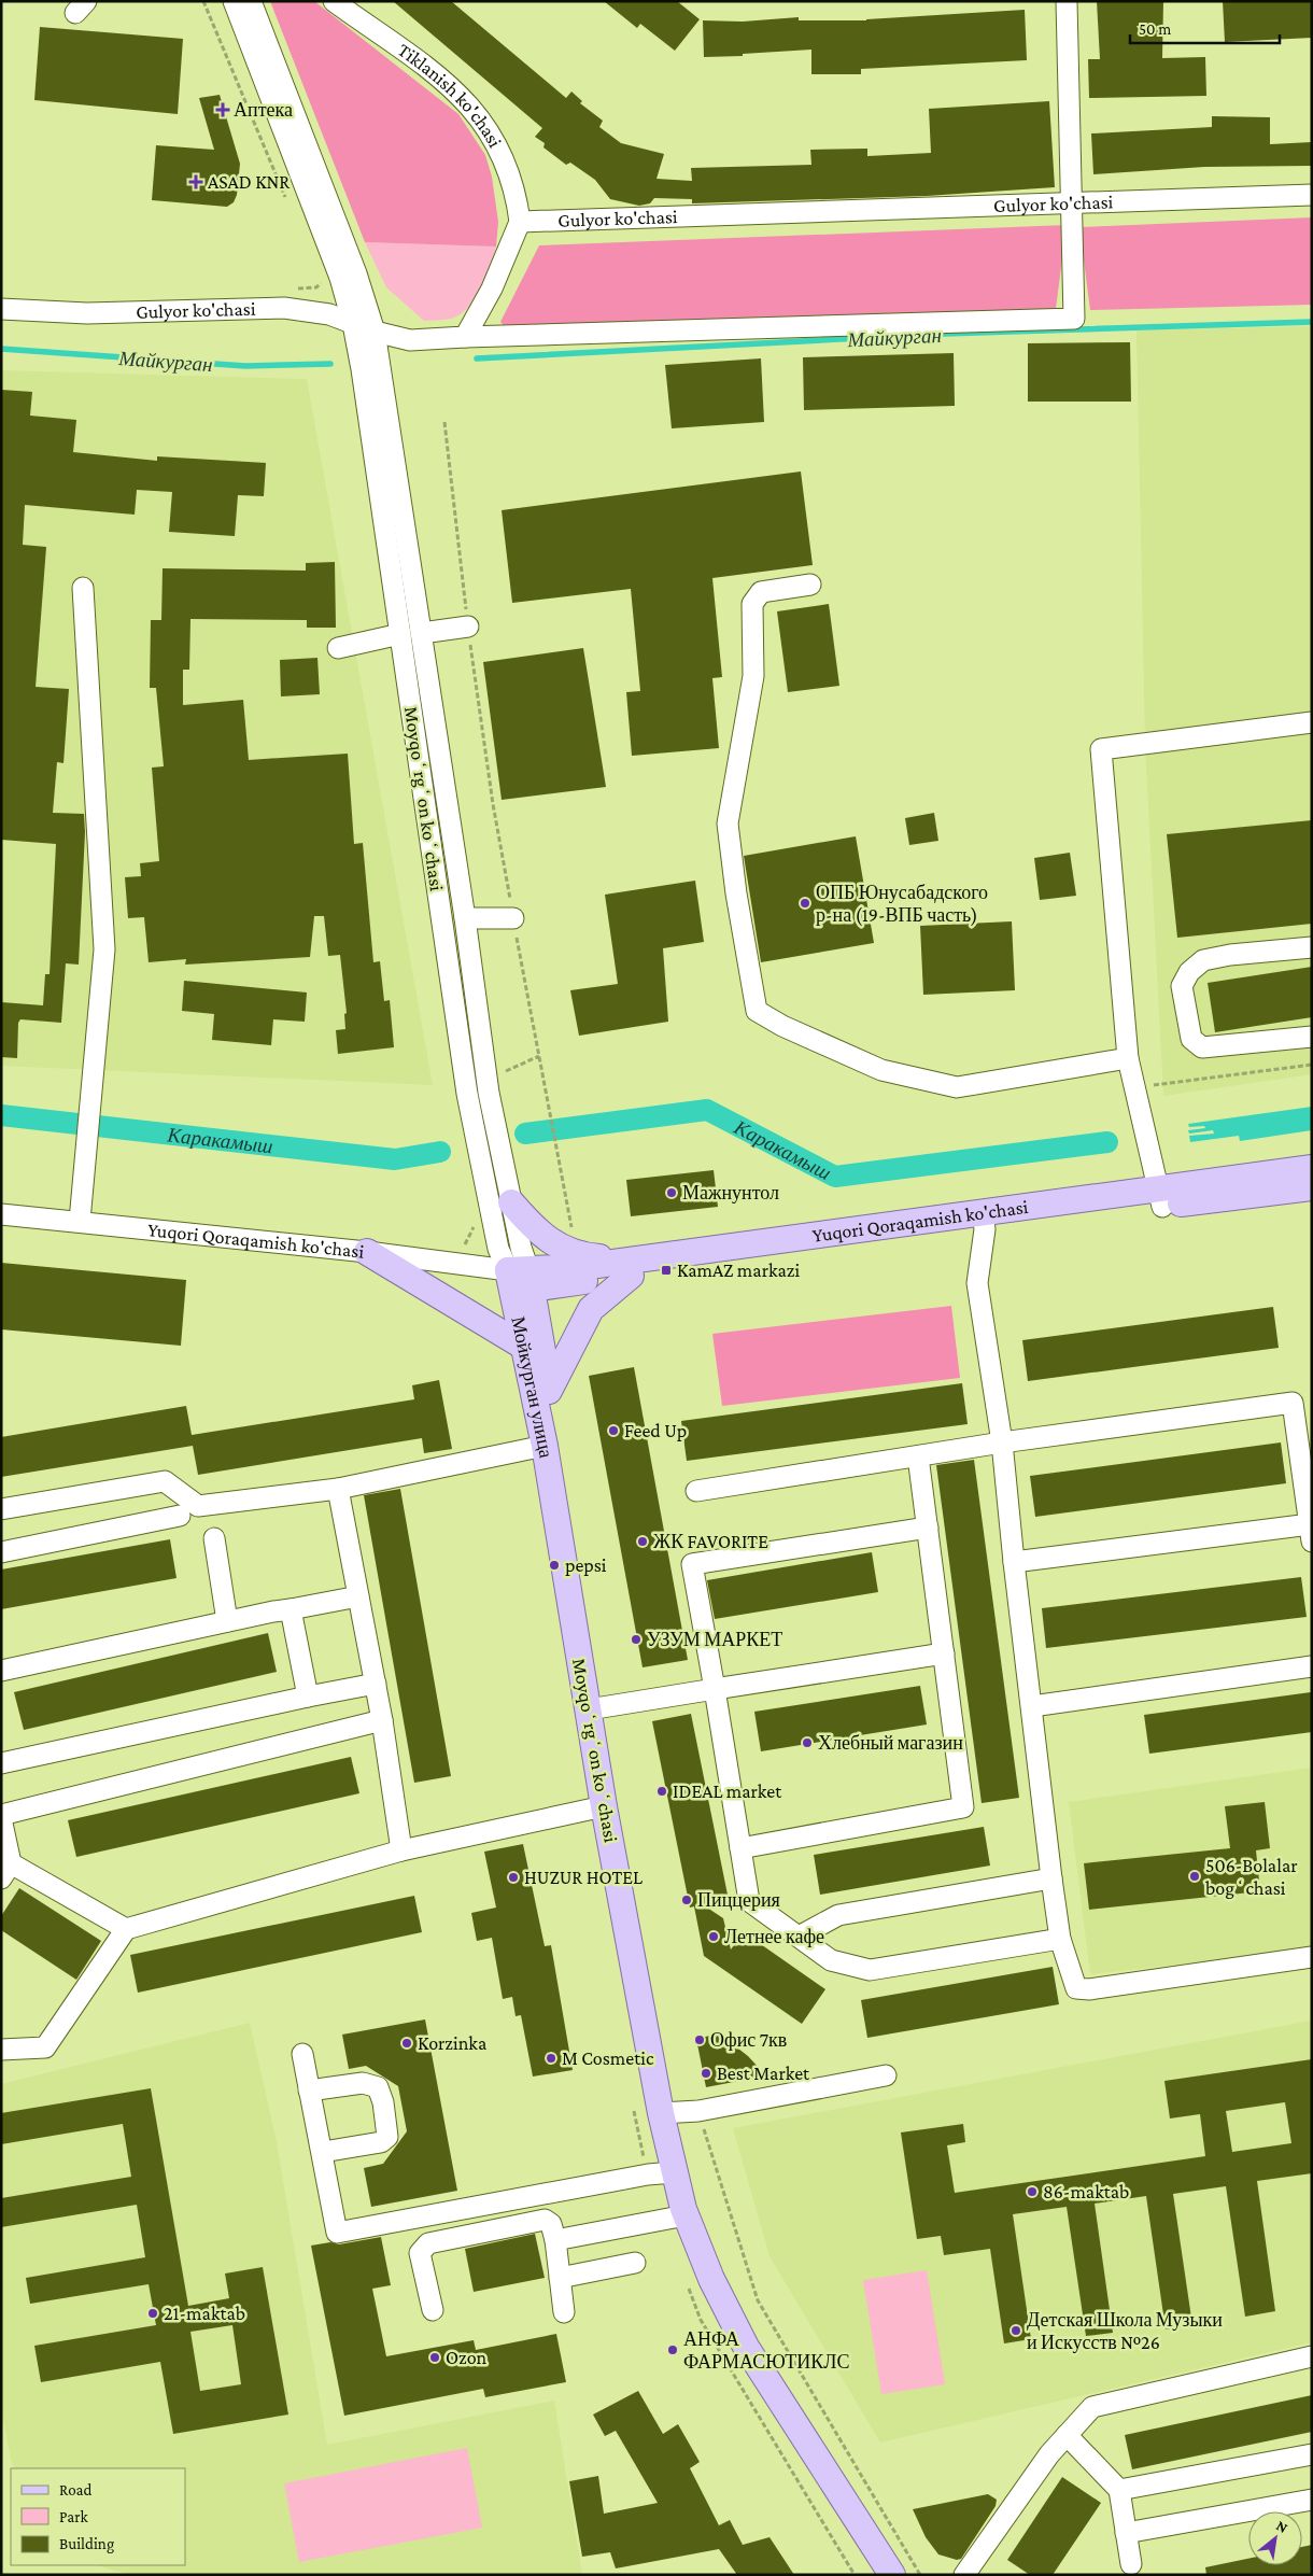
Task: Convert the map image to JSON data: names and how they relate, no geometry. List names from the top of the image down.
{
  "streets": {
    "main road": ["Moyqoʻrgʻon koʻchasi", "Yuqori Qoraqamish ko'chasi", "Мойкурган улица"],
    "street": ["Tiklanish ko'chasi", "Gulyor ko'chasi"]
  },
  "crossings": [
    ["Tiklanish ko'chasi", "Gulyor ko'chasi"],
    ["Gulyor ko'chasi", "Moyqoʻrgʻon koʻchasi"],
    ["Moyqoʻrgʻon koʻchasi", "Yuqori Qoraqamish ko'chasi"],
    ["Moyqoʻrgʻon koʻchasi", "Мойкурган улица"],
    ["Yuqori Qoraqamish ko'chasi", "Мойкурган улица"]
  ],
  "water": ["Майкурган", "Каракамыш"],
  "places": {
    "health": ["Аптека", "ASAD KNR"],
    "other": [
      "ОПБ Юнусабадского р-на (19-ВПБ часть)",
      "Мажнунтол",
      "Feed Up",
      "ЖК FAVORITE",
      "pepsi",
      "УЗУМ МАРКЕТ",
      "Хлебный магазин",
      "IDEAL market",
      "506-Bolalar bogʻchasi",
      "HUZUR HOTEL",
      "Пиццерия",
      "Летнее кафе",
      "Офис 7кв",
      "Korzinka",
      "M Cosmetic",
      "Best Market",
      "86-maktab",
      "21-maktab",
      "Детская Школа Музыки и Искусств №26",
      "АНФА ФАРМАСЮТИКЛС",
      "Ozon"
    ],
    "transit": ["KamAZ markazi"]
  },
  "legend": ["Road", "Park", "Building"],
  "scale_bar": "50 m",
  "north": "top right"
}
